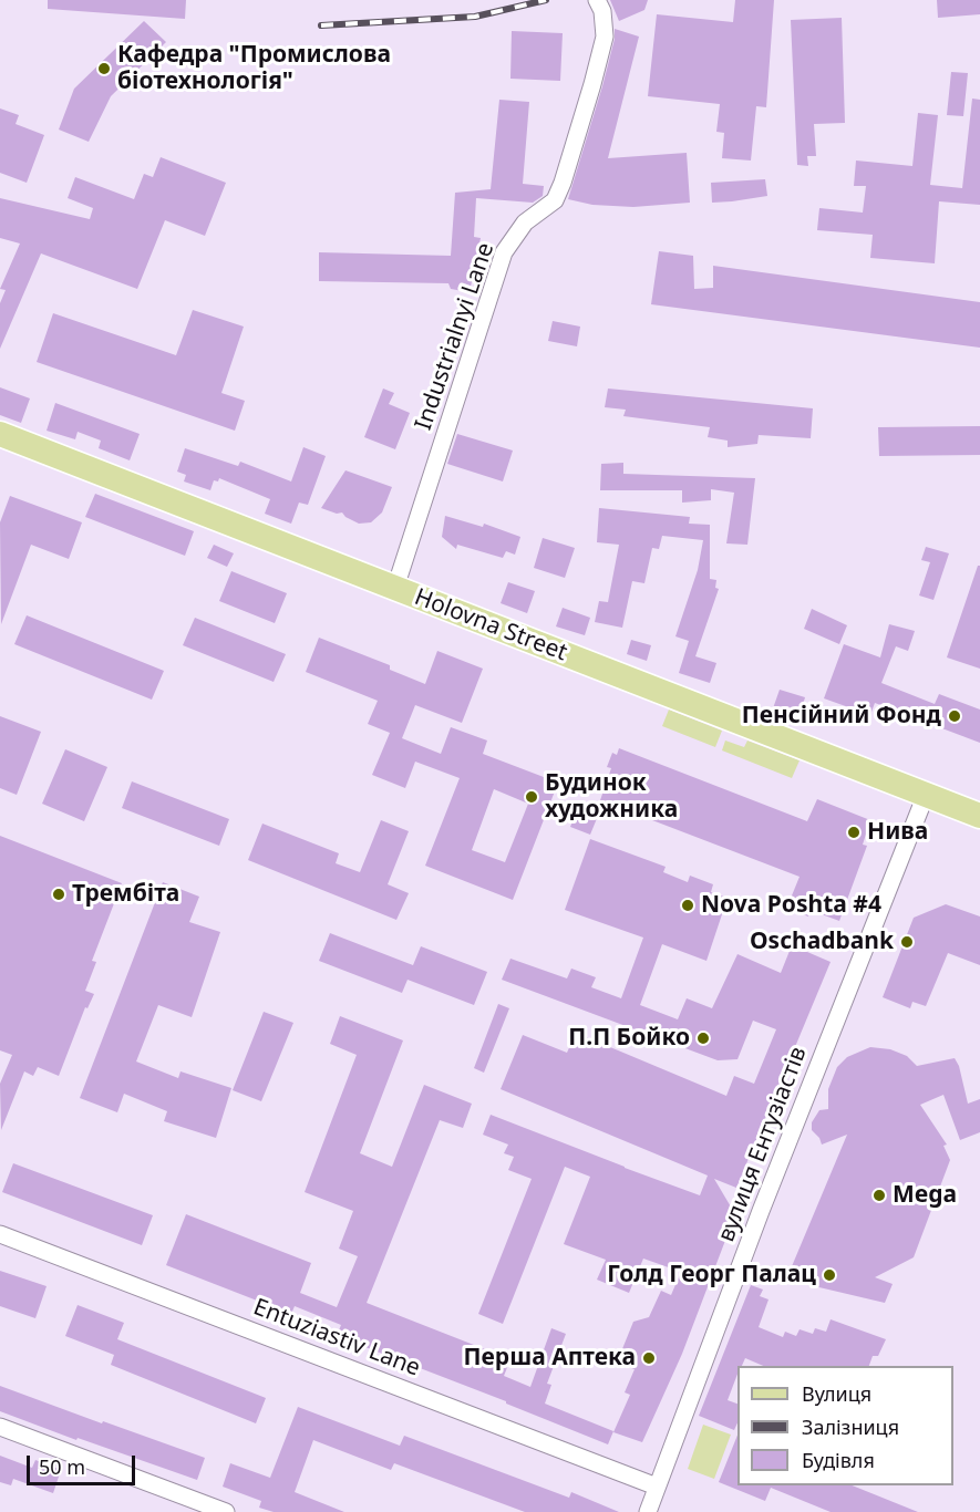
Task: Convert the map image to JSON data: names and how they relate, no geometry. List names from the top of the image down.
{
  "streets": {
    "main road": ["Holovna Street"],
    "street": ["Industrialnyi Lane", "вулиця Ентузіастів", "Entuziastiv Lane"]
  },
  "crossings": [
    ["Industrialnyi Lane", "Holovna Street"],
    ["Holovna Street", "вулиця Ентузіастів"],
    ["вулиця Ентузіастів", "Entuziastiv Lane"]
  ],
  "places": [
    "Кафедра \"Промислова біотехнологія\"",
    "Пенсійний Фонд",
    "Будинок художника",
    "Нива",
    "Трембіта",
    "Nova Poshta #4",
    "Oschadbank",
    "П.П Бойко",
    "Mega",
    "Голд Георг Палац",
    "Перша Аптека"
  ],
  "legend": ["Вулиця", "Залізниця", "Будівля"],
  "scale_bar": "50 m"
}
